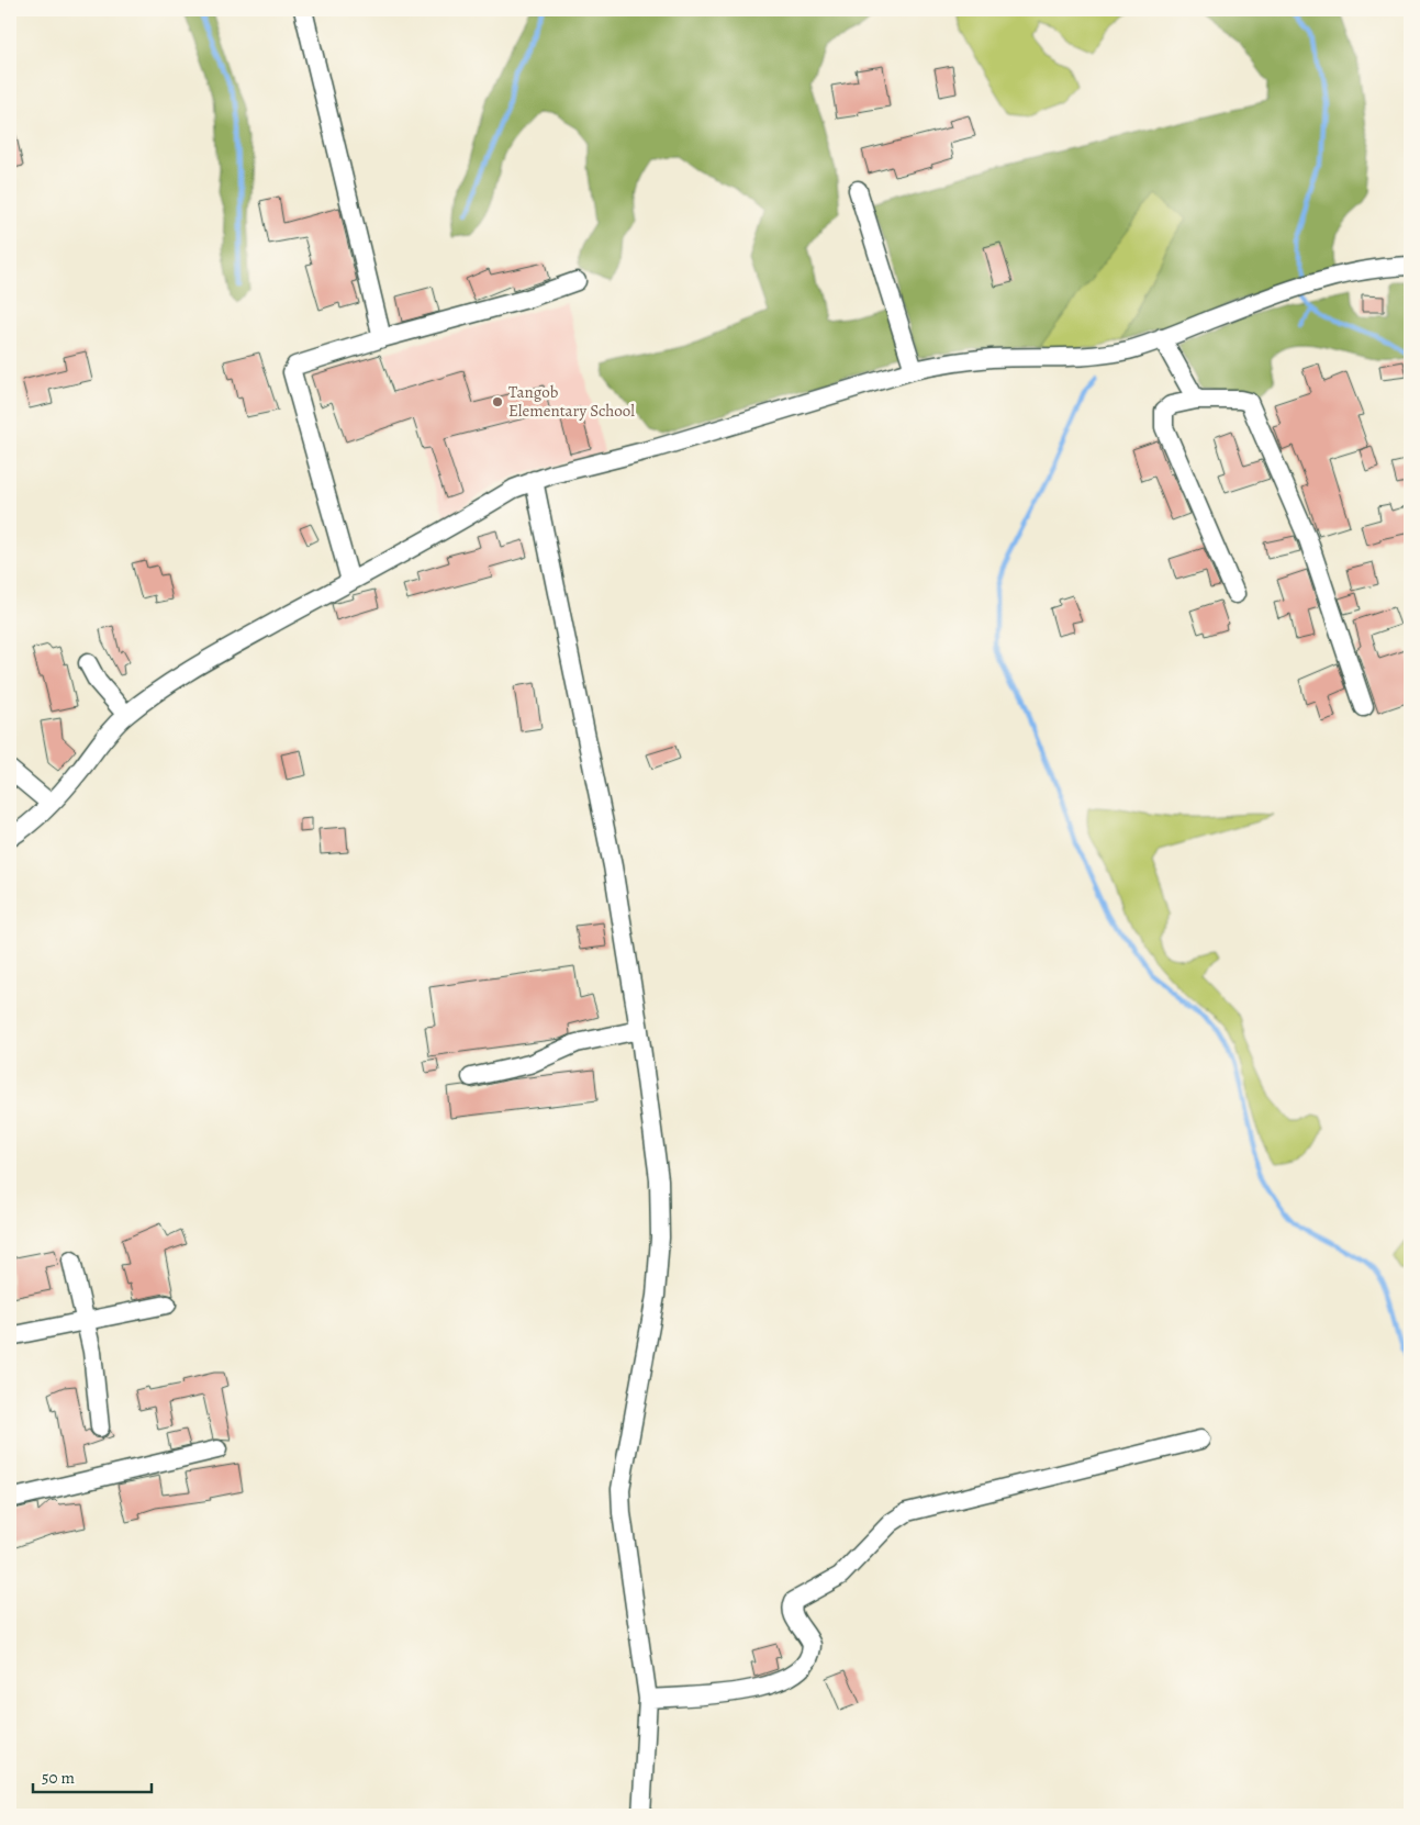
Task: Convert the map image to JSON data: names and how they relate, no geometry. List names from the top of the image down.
{
  "places": ["Tangob Elementary School"],
  "scale_bar": "50 m"
}
